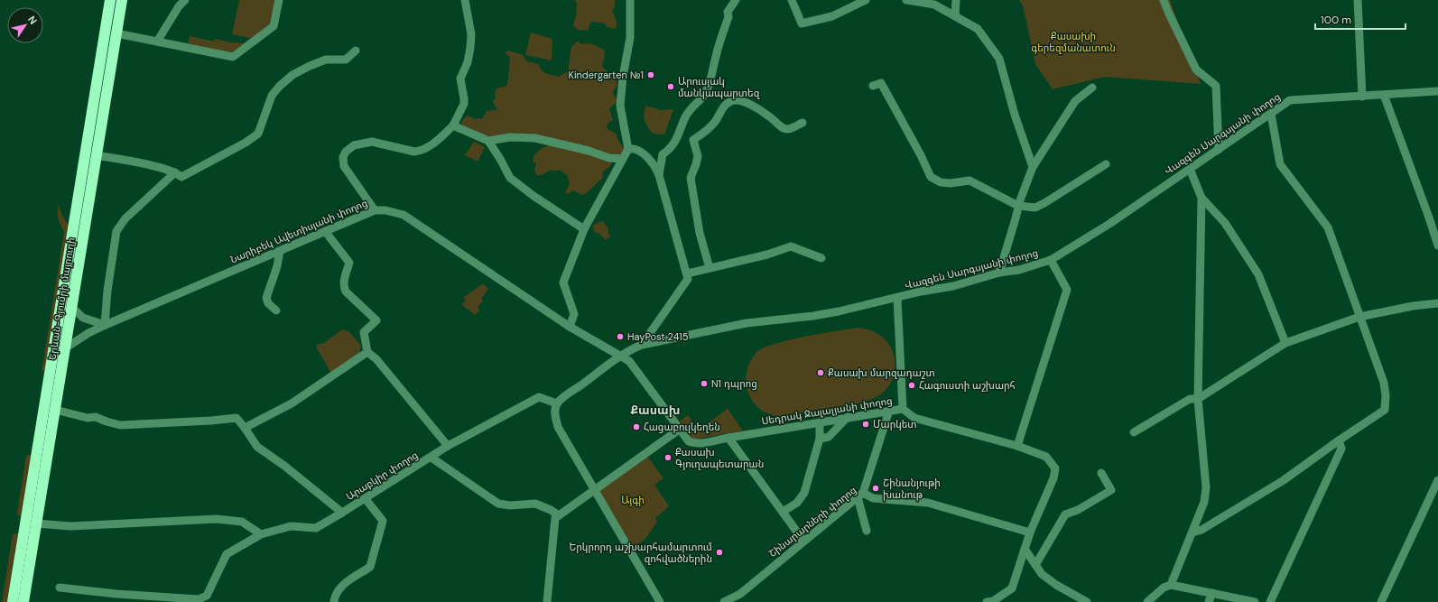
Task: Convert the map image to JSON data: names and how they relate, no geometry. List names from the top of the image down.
{
  "streets": {
    "highway": ["Երևան-Գյումրի մայրուղի"],
    "street": [
      "Վազգեն Սարգսյանի փողոց",
      "Նարիբեկ Ավետիսյանի փողոց",
      "Սեդրակ Ջալալյանի փողոց",
      "Արաբկիր փողոց",
      "Շինարարների փողոց"
    ]
  },
  "crossings": [
    ["Վազգեն Սարգսյանի փողոց", "Նարիբեկ Ավետիսյանի փողոց"],
    ["Վազգեն Սարգսյանի փողոց", "Սեդրակ Ջալալյանի փողոց"],
    ["Նարիբեկ Ավետիսյանի փողոց", "Երևան-Գյումրի մայրուղի"],
    ["Նարիբեկ Ավետիսյանի փողոց", "Սեդրակ Ջալալյանի փողոց"],
    ["Երևան-Գյումրի մայրուղի", "Արաբկիր փողոց"],
    ["Սեդրակ Ջալալյանի փողոց", "Շինարարների փողոց"]
  ],
  "districts": ["Քասախ"],
  "parks": ["Քասախի գերեզմանատուն", "Այգի"],
  "places": [
    "Kindergarten №1",
    "Արուսյակ մանկապարտեզ",
    "HayPost 2415",
    "Քասախ մարզադաշտ",
    "N1 դպրոց",
    "Հագուստի աշխարհ",
    "Մարկետ",
    "Հացաբուլկեղեն",
    "Քասախ Գյուղապետարան",
    "Շինանյութի խանութ",
    "Երկրորդ աշխարհամարտում զոհվածներին"
  ],
  "scale_bar": "100 m",
  "north": "top right"
}
